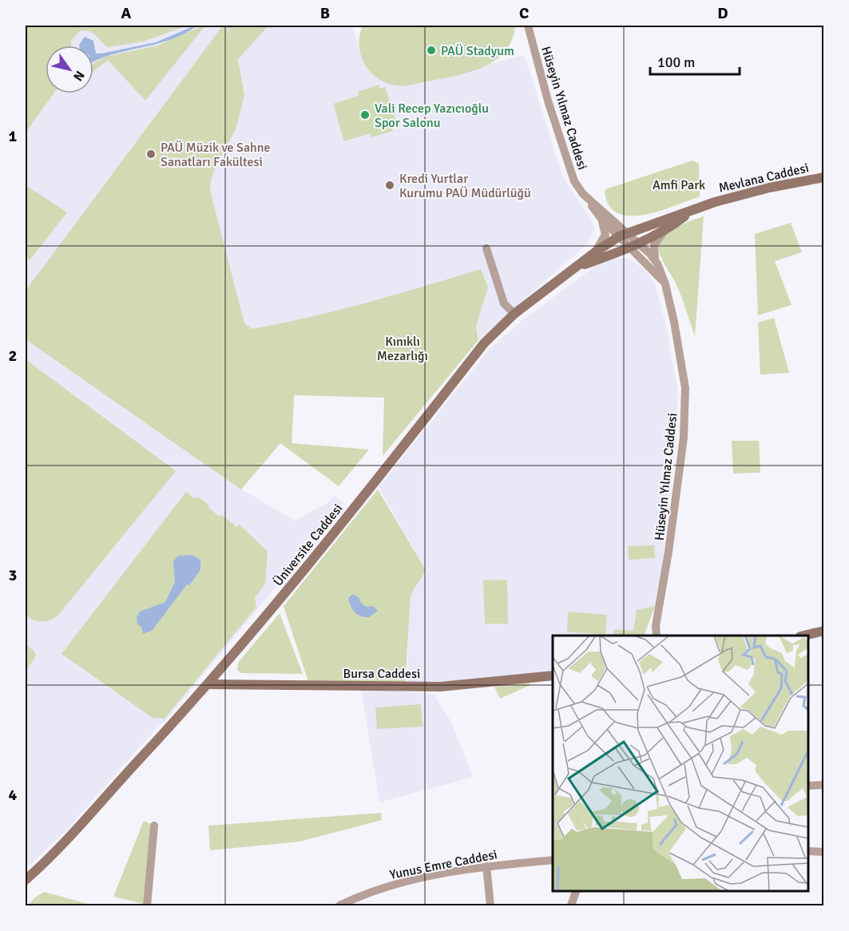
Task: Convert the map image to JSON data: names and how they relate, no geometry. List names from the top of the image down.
{
  "streets": {
    "main road": ["Mevlana Caddesi", "Üniversite Caddesi", "Bursa Caddesi"],
    "street": ["Hüseyin Yılmaz Caddesi", "Yunus Emre Caddesi"]
  },
  "crossings": [
    ["Hüseyin Yılmaz Caddesi", "Mevlana Caddesi"],
    ["Mevlana Caddesi", "Üniversite Caddesi"],
    ["Üniversite Caddesi", "Bursa Caddesi"]
  ],
  "parks": ["Amfi Park", "Kınıklı Mezarlığı"],
  "places": [
    "PAÜ Stadyum",
    "Vali Recep Yazıcıoğlu Spor Salonu",
    "PAÜ Müzik ve Sahne Sanatları Fakültesi",
    "Kredi Yurtlar Kurumu PAÜ Müdürlüğü"
  ],
  "scale_bar": "100 m",
  "north": "bottom right",
  "grid": {
    "columns": [
      "A",
      "B",
      "C",
      "D"
    ],
    "rows": [
      "1",
      "2",
      "3",
      "4"
    ]
  }
}
